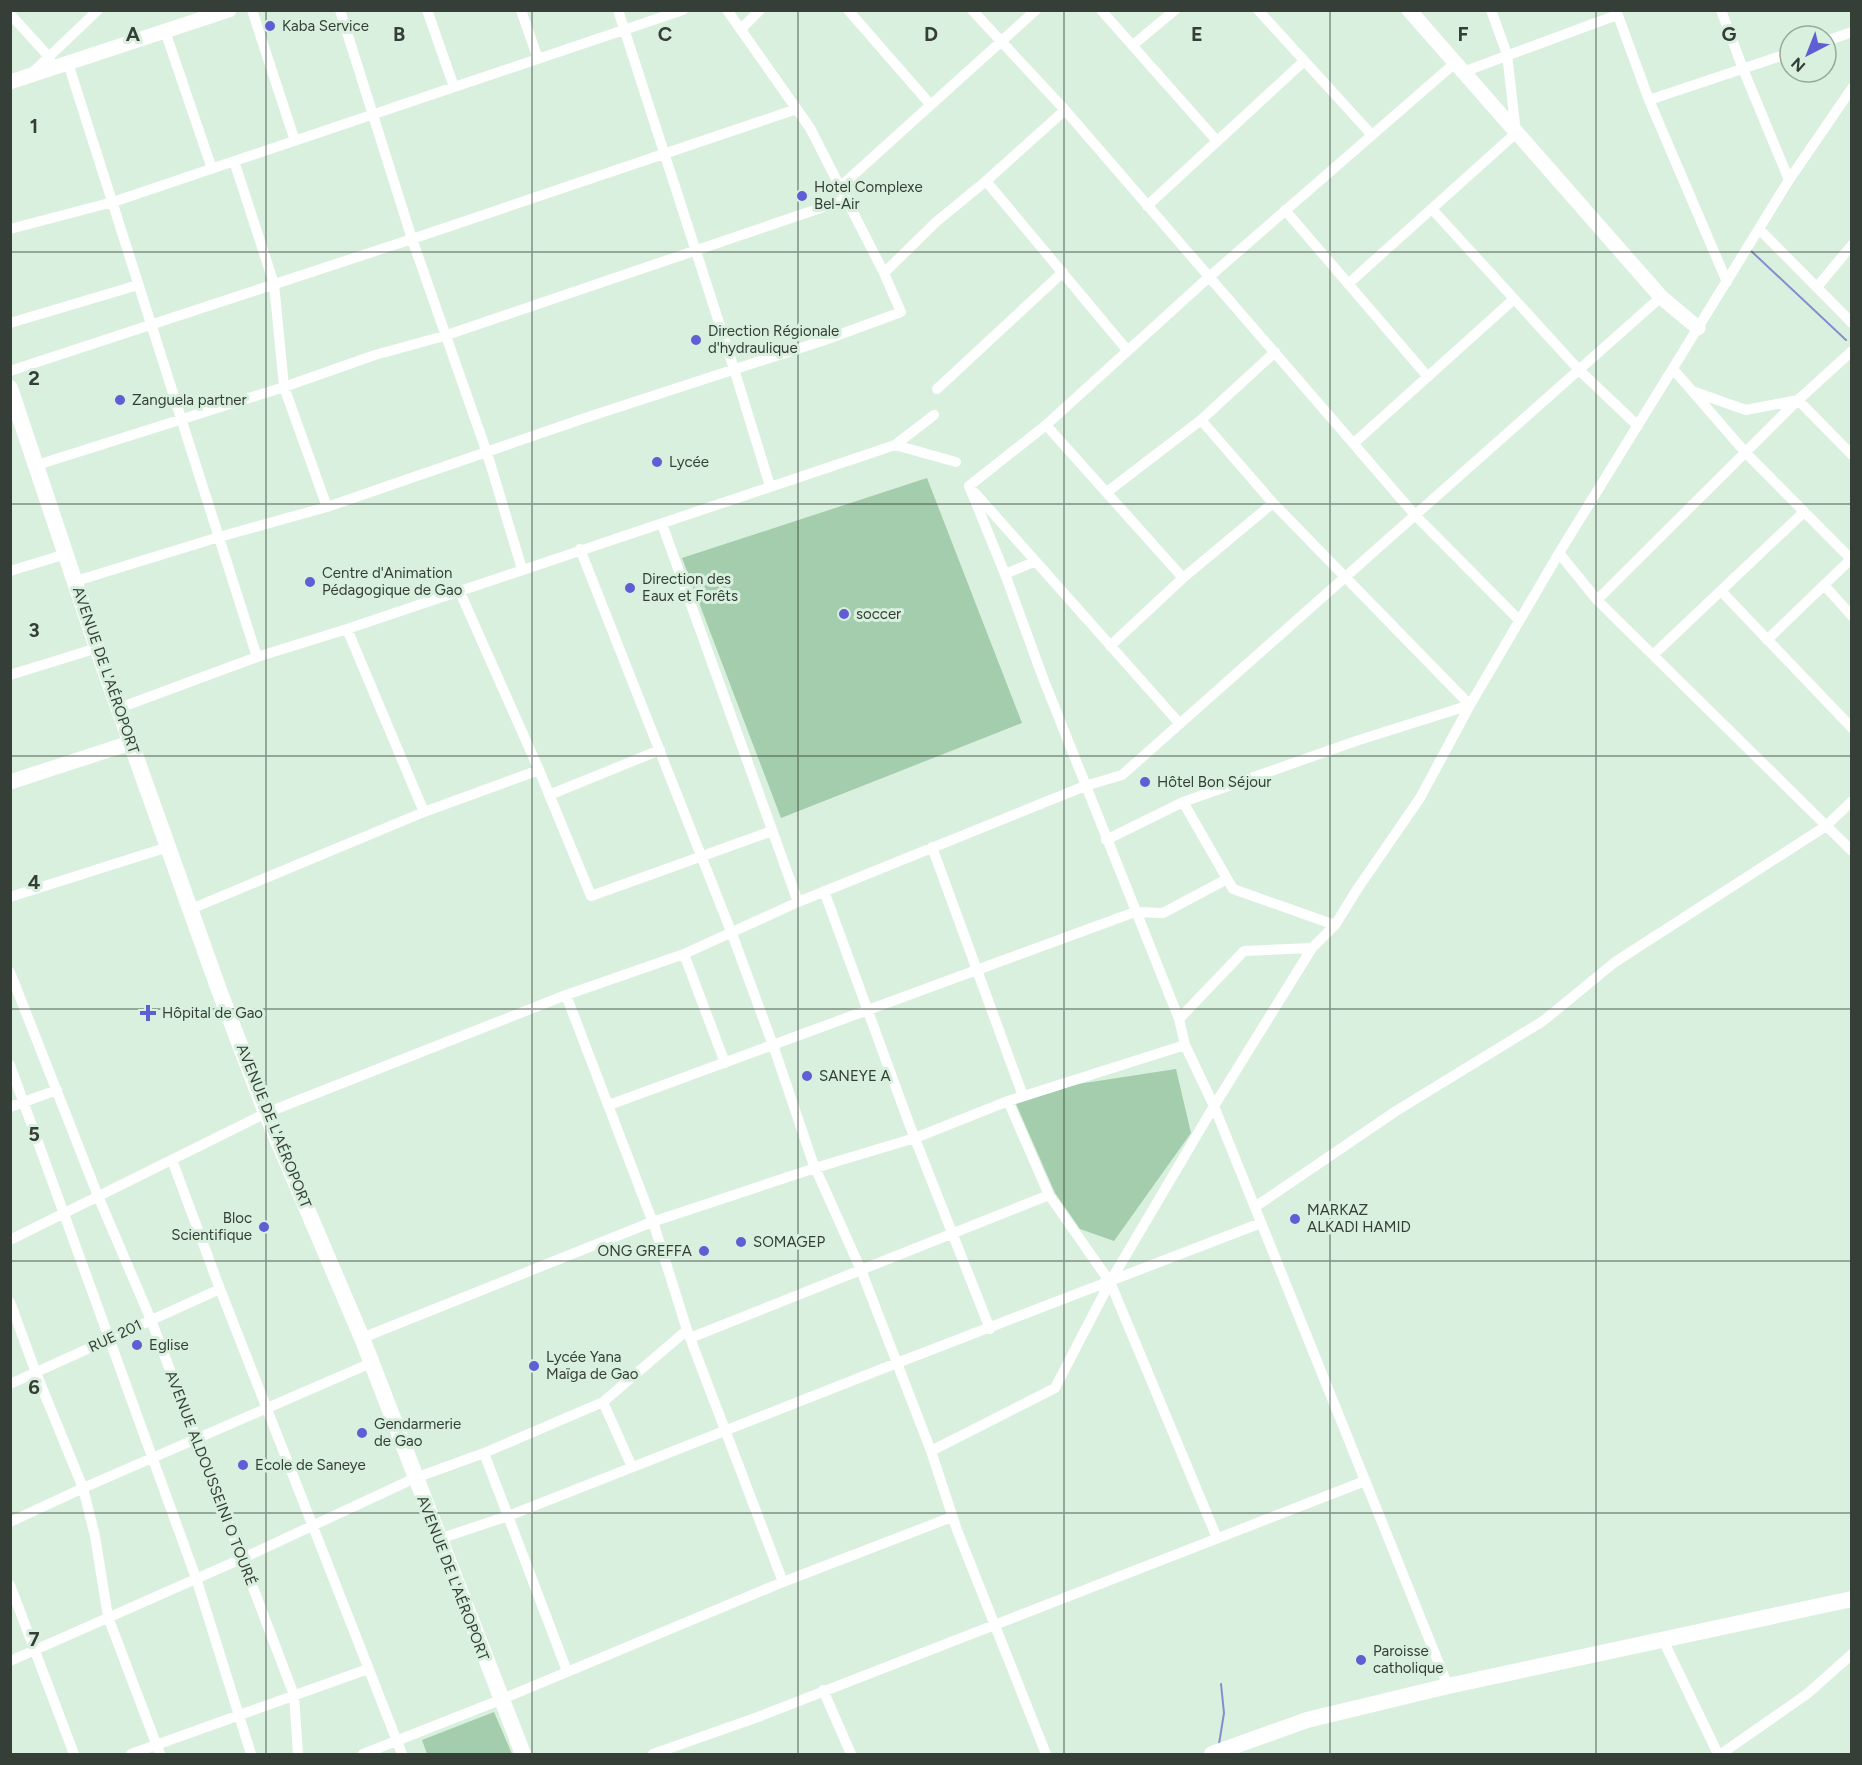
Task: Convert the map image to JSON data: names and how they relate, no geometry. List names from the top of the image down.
{
  "streets": {
    "main road": ["AVENUE DE L'AÉROPORT"],
    "street": ["RUE 201", "AVENUE ALDOUSSEINI O TOURÉ"]
  },
  "crossings": [
    ["RUE 201", "AVENUE ALDOUSSEINI O TOURÉ"]
  ],
  "places": {
    "other": [
      "Kaba Service",
      "Hotel Complexe Bel-Air",
      "Direction Régionale d'hydraulique",
      "Zanguela partner",
      "Lycée",
      "Centre d'Animation Pédagogique de Gao",
      "Direction des Eaux et Forêts",
      "soccer",
      "Hôtel Bon Séjour",
      "SANEYE A",
      "MARKAZ ALKADI HAMID",
      "Bloc Scientifique",
      "SOMAGEP",
      "ONG GREFFA",
      "Eglise",
      "Lycée Yana Maïga de Gao",
      "Gendarmerie de Gao",
      "Ecole de Saneye",
      "Paroisse catholique"
    ],
    "health": ["Hôpital de Gao"]
  },
  "north": "bottom left",
  "grid": {
    "columns": [
      "A",
      "B",
      "C",
      "D",
      "E",
      "F",
      "G"
    ],
    "rows": [
      "1",
      "2",
      "3",
      "4",
      "5",
      "6",
      "7"
    ]
  }
}
